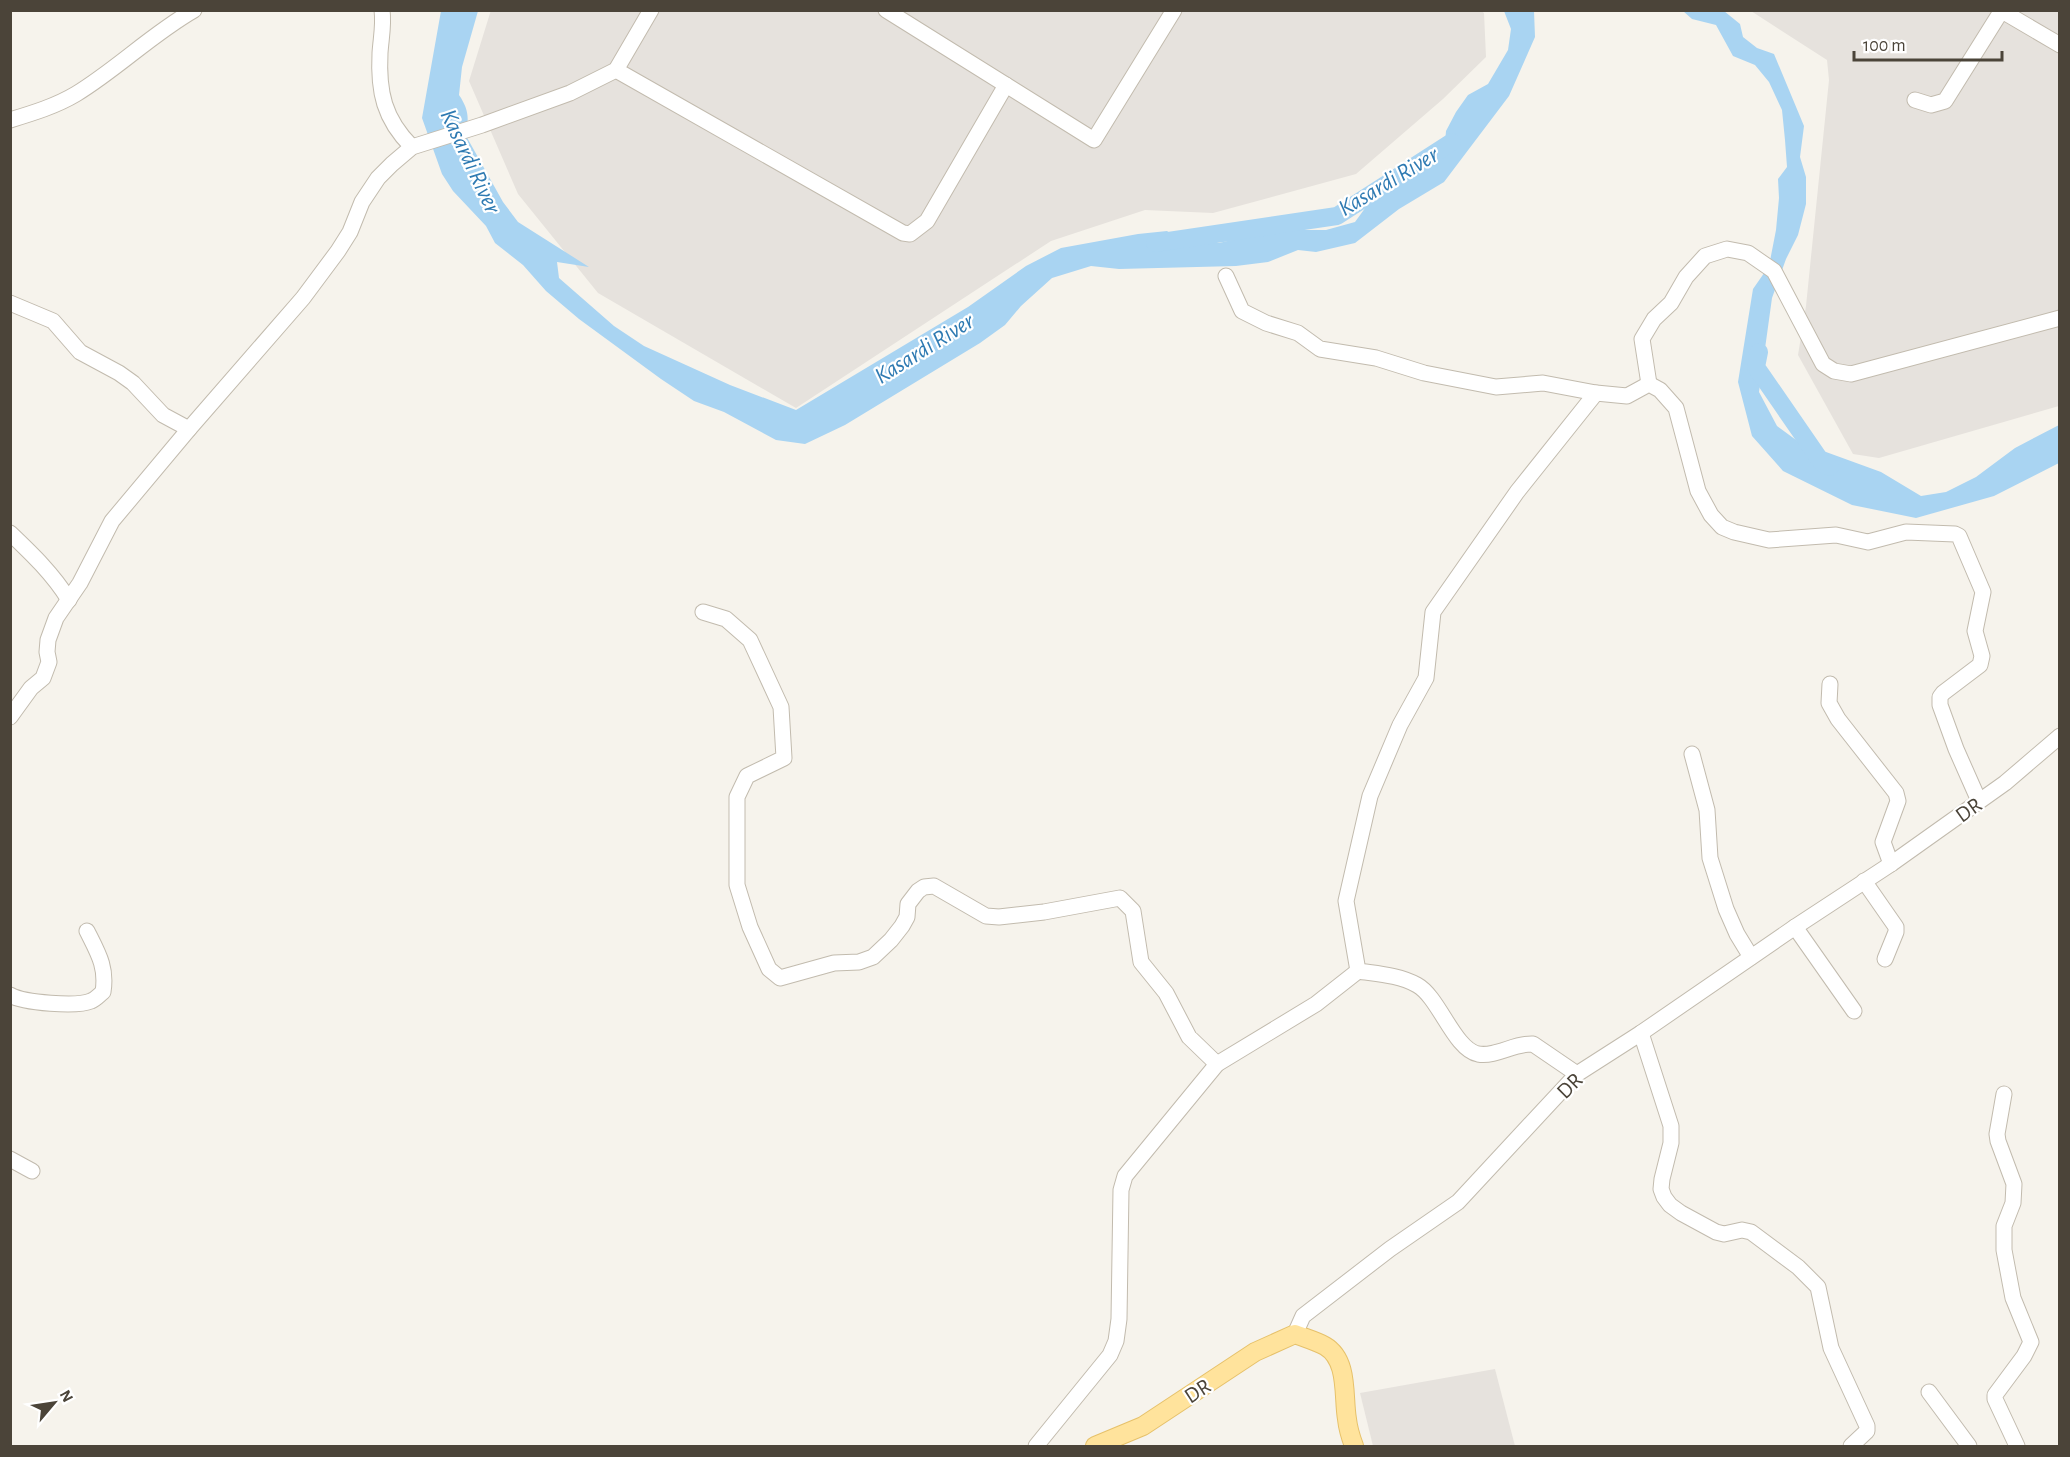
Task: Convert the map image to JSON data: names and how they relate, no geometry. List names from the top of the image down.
{
  "streets": {
    "main road": ["DR"]
  },
  "water": ["Kasardi River"],
  "scale_bar": "100 m",
  "north": "top right"
}
